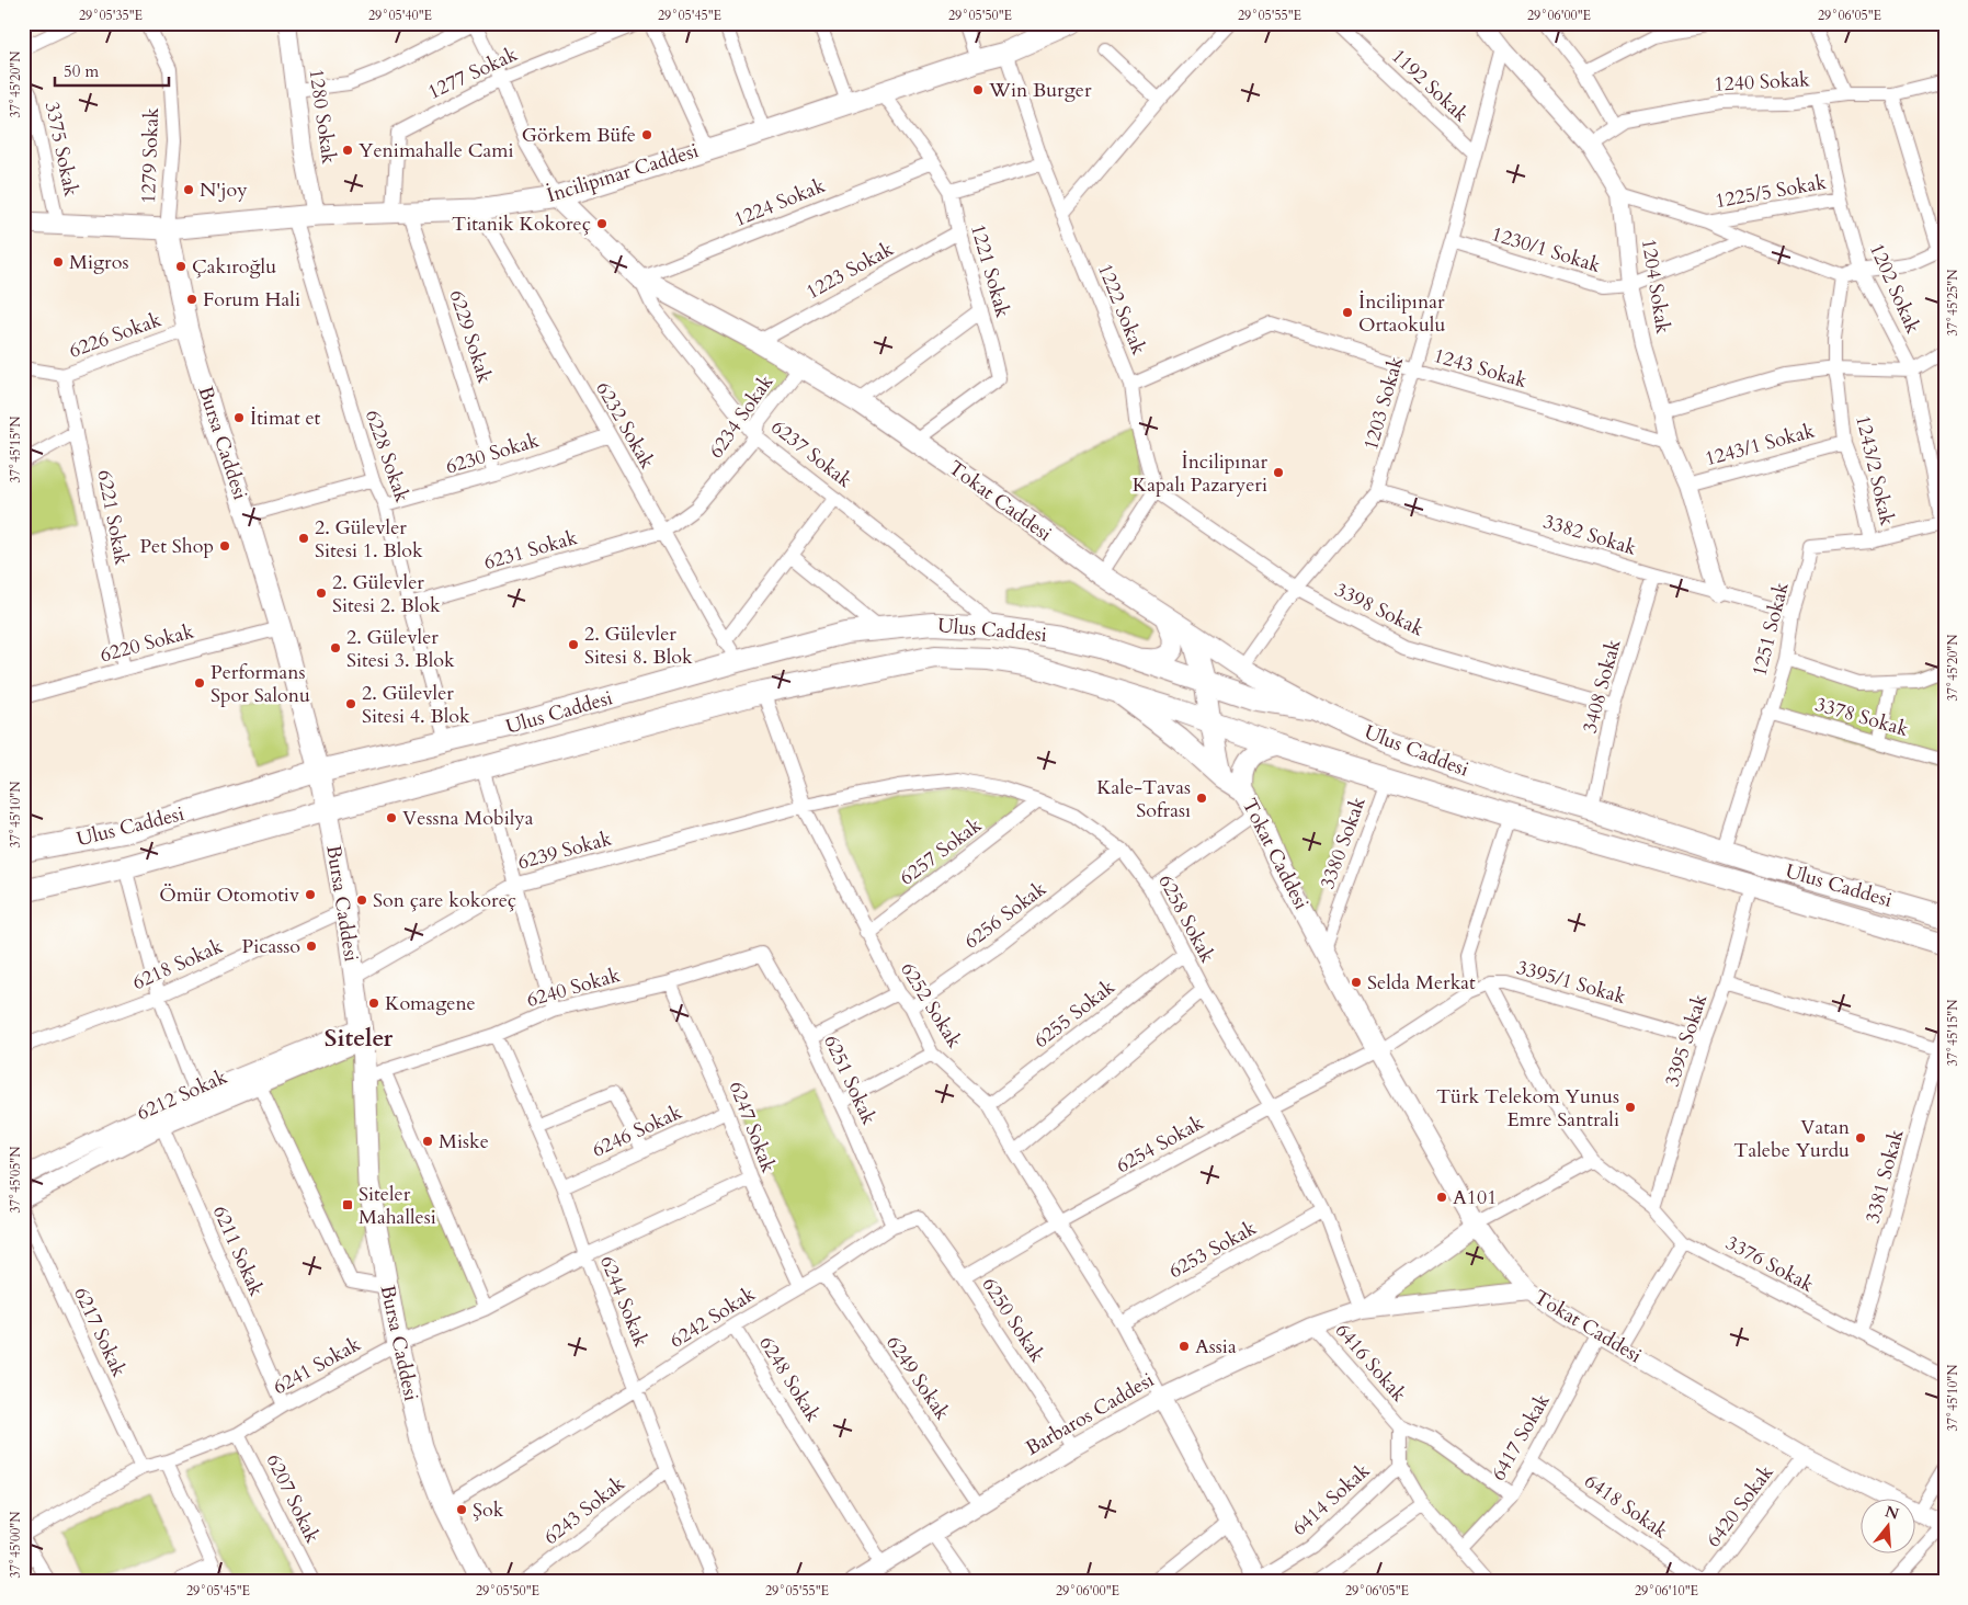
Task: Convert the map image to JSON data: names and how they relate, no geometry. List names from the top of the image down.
{
  "streets": {
    "main road": [
      "İncilipınar Caddesi",
      "Bursa Caddesi",
      "Tokat Caddesi",
      "Ulus Caddesi"
    ],
    "street": [
      "1277 Sokak",
      "1240 Sokak",
      "1192 Sokak",
      "1280 Sokak",
      "3375 Sokak",
      "1279 Sokak",
      "1225/5 Sokak",
      "1224 Sokak",
      "1230/1 Sokak",
      "1223 Sokak",
      "1221 Sokak",
      "1204 Sokak",
      "1202 Sokak",
      "1222 Sokak",
      "6226 Sokak",
      "6229 Sokak",
      "1243 Sokak",
      "1203 Sokak",
      "6234 Sokak",
      "6232 Sokak",
      "1243/1 Sokak",
      "6230 Sokak",
      "6237 Sokak",
      "6228 Sokak",
      "1243/2 Sokak",
      "6221 Sokak",
      "3382 Sokak",
      "6231 Sokak",
      "3398 Sokak",
      "1251 Sokak",
      "6220 Sokak",
      "3408 Sokak",
      "3378 Sokak",
      "3380 Sokak",
      "6239 Sokak",
      "6257 Sokak",
      "6256 Sokak",
      "6258 Sokak",
      "6218 Sokak",
      "3395/1 Sokak",
      "6240 Sokak",
      "6252 Sokak",
      "6255 Sokak",
      "3395 Sokak",
      "6251 Sokak",
      "6212 Sokak",
      "6247 Sokak",
      "6246 Sokak",
      "6254 Sokak",
      "3381 Sokak",
      "6253 Sokak",
      "6211 Sokak",
      "3376 Sokak",
      "6244 Sokak",
      "6242 Sokak",
      "6250 Sokak",
      "6217 Sokak",
      "6416 Sokak",
      "6241 Sokak",
      "6249 Sokak",
      "6248 Sokak",
      "Barbaros Caddesi",
      "6417 Sokak",
      "6207 Sokak",
      "6414 Sokak",
      "6418 Sokak",
      "6420 Sokak",
      "6243 Sokak"
    ]
  },
  "crossings": [
    ["1277 Sokak", "İncilipınar Caddesi"],
    ["1277 Sokak", "6229 Sokak"],
    ["1240 Sokak", "1204 Sokak"],
    ["1240 Sokak", "1202 Sokak"],
    ["1192 Sokak", "1203 Sokak"],
    ["1280 Sokak", "İncilipınar Caddesi"],
    ["3375 Sokak", "İncilipınar Caddesi"],
    ["1279 Sokak", "İncilipınar Caddesi"],
    ["1279 Sokak", "Bursa Caddesi"],
    ["İncilipınar Caddesi", "1221 Sokak"],
    ["İncilipınar Caddesi", "1222 Sokak"],
    ["İncilipınar Caddesi", "6229 Sokak"],
    ["İncilipınar Caddesi", "6232 Sokak"],
    ["İncilipınar Caddesi", "Bursa Caddesi"],
    ["İncilipınar Caddesi", "6228 Sokak"],
    ["İncilipınar Caddesi", "Tokat Caddesi"],
    ["1225/5 Sokak", "1204 Sokak"],
    ["1225/5 Sokak", "1202 Sokak"],
    ["1225/5 Sokak", "1243/2 Sokak"],
    ["1224 Sokak", "1221 Sokak"],
    ["1224 Sokak", "6237 Sokak"],
    ["1224 Sokak", "Tokat Caddesi"],
    ["1230/1 Sokak", "1204 Sokak"],
    ["1230/1 Sokak", "1203 Sokak"],
    ["1223 Sokak", "1221 Sokak"],
    ["1223 Sokak", "Tokat Caddesi"],
    ["1221 Sokak", "Tokat Caddesi"],
    ["1204 Sokak", "1243 Sokak"],
    ["1204 Sokak", "1203 Sokak"],
    ["1204 Sokak", "1243/1 Sokak"],
    ["1204 Sokak", "3382 Sokak"],
    ["1202 Sokak", "1251 Sokak"],
    ["1222 Sokak", "1243 Sokak"],
    ["1222 Sokak", "3398 Sokak"],
    ["6226 Sokak", "Bursa Caddesi"],
    ["6226 Sokak", "6221 Sokak"],
    ["6229 Sokak", "6230 Sokak"],
    ["1243 Sokak", "1203 Sokak"],
    ["1203 Sokak", "Tokat Caddesi"],
    ["1203 Sokak", "3382 Sokak"],
    ["1203 Sokak", "3398 Sokak"],
    ["6234 Sokak", "6232 Sokak"],
    ["6234 Sokak", "6237 Sokak"],
    ["6234 Sokak", "Tokat Caddesi"],
    ["6234 Sokak", "6231 Sokak"],
    ["6232 Sokak", "6230 Sokak"],
    ["6232 Sokak", "6231 Sokak"],
    ["6232 Sokak", "Ulus Caddesi"],
    ["Bursa Caddesi", "Ulus Caddesi"],
    ["Bursa Caddesi", "6220 Sokak"],
    ["Bursa Caddesi", "6239 Sokak"],
    ["Bursa Caddesi", "6218 Sokak"],
    ["Bursa Caddesi", "6240 Sokak"],
    ["Bursa Caddesi", "6212 Sokak"],
    ["Bursa Caddesi", "6242 Sokak"],
    ["Bursa Caddesi", "6241 Sokak"],
    ["1243/1 Sokak", "1243/2 Sokak"],
    ["6230 Sokak", "6228 Sokak"],
    ["6237 Sokak", "Tokat Caddesi"],
    ["6237 Sokak", "Ulus Caddesi"],
    ["6228 Sokak", "6231 Sokak"],
    ["6228 Sokak", "Ulus Caddesi"],
    ["1243/2 Sokak", "1251 Sokak"],
    ["Tokat Caddesi", "Ulus Caddesi"],
    ["Tokat Caddesi", "3380 Sokak"],
    ["Tokat Caddesi", "3395/1 Sokak"],
    ["Tokat Caddesi", "6254 Sokak"],
    ["Tokat Caddesi", "Barbaros Caddesi"],
    ["Tokat Caddesi", "6417 Sokak"],
    ["Tokat Caddesi", "6420 Sokak"],
    ["6221 Sokak", "6220 Sokak"],
    ["3382 Sokak", "1251 Sokak"],
    ["3382 Sokak", "3408 Sokak"],
    ["3398 Sokak", "3408 Sokak"],
    ["1251 Sokak", "Ulus Caddesi"],
    ["1251 Sokak", "3378 Sokak"],
    ["Ulus Caddesi", "3408 Sokak"],
    ["Ulus Caddesi", "3380 Sokak"],
    ["Ulus Caddesi", "6252 Sokak"],
    ["Ulus Caddesi", "3395 Sokak"],
    ["6239 Sokak", "6258 Sokak"],
    ["6239 Sokak", "6252 Sokak"],
    ["6257 Sokak", "6258 Sokak"],
    ["6257 Sokak", "6252 Sokak"],
    ["6256 Sokak", "6258 Sokak"],
    ["6256 Sokak", "6252 Sokak"],
    ["6258 Sokak", "6252 Sokak"],
    ["6258 Sokak", "6255 Sokak"],
    ["6258 Sokak", "6254 Sokak"],
    ["6258 Sokak", "6253 Sokak"],
    ["6258 Sokak", "Barbaros Caddesi"],
    ["3395/1 Sokak", "3395 Sokak"],
    ["3395/1 Sokak", "6254 Sokak"],
    ["3395/1 Sokak", "3376 Sokak"],
    ["6240 Sokak", "6251 Sokak"],
    ["6240 Sokak", "6247 Sokak"],
    ["6240 Sokak", "6244 Sokak"],
    ["6252 Sokak", "6255 Sokak"],
    ["6252 Sokak", "6254 Sokak"],
    ["6252 Sokak", "6253 Sokak"],
    ["6252 Sokak", "Barbaros Caddesi"],
    ["3395 Sokak", "3376 Sokak"],
    ["6251 Sokak", "6242 Sokak"],
    ["6212 Sokak", "6211 Sokak"],
    ["6247 Sokak", "6246 Sokak"],
    ["6247 Sokak", "6242 Sokak"],
    ["6247 Sokak", "6241 Sokak"],
    ["6246 Sokak", "6244 Sokak"],
    ["6254 Sokak", "6250 Sokak"],
    ["3381 Sokak", "3376 Sokak"],
    ["6211 Sokak", "6241 Sokak"],
    ["6244 Sokak", "6242 Sokak"],
    ["6244 Sokak", "6241 Sokak"],
    ["6244 Sokak", "6243 Sokak"],
    ["6242 Sokak", "6250 Sokak"],
    ["6242 Sokak", "6249 Sokak"],
    ["6242 Sokak", "6248 Sokak"],
    ["6250 Sokak", "Barbaros Caddesi"],
    ["6217 Sokak", "6241 Sokak"],
    ["6416 Sokak", "Barbaros Caddesi"],
    ["6416 Sokak", "6417 Sokak"],
    ["6416 Sokak", "6414 Sokak"],
    ["6241 Sokak", "6207 Sokak"],
    ["6249 Sokak", "Barbaros Caddesi"],
    ["6248 Sokak", "Barbaros Caddesi"],
    ["6417 Sokak", "6418 Sokak"]
  ],
  "districts": ["Siteler"],
  "places": {
    "other": [
      "Win Burger",
      "Görkem Büfe",
      "Yenimahalle Cami",
      "N'joy",
      "Titanik Kokoreç",
      "Migros",
      "Çakıroğlu",
      "Forum Hali",
      "İncilipınar Ortaokulu",
      "İtimat et",
      "İncilipınar Kapalı Pazaryeri",
      "2. Gülevler Sitesi 1. Blok",
      "Pet Shop",
      "2. Gülevler Sitesi 2. Blok",
      "2. Gülevler Sitesi 8. Blok",
      "2. Gülevler Sitesi 3. Blok",
      "Performans Spor Salonu",
      "2. Gülevler Sitesi 4. Blok",
      "Kale-Tavas Sofrası",
      "Vessna Mobilya",
      "Ömür Otomotiv",
      "Son çare kokoreç",
      "Picasso",
      "Selda Merkat",
      "Komagene",
      "Türk Telekom Yunus Emre Santrali",
      "Vatan Talebe Yurdu",
      "Miske",
      "A101",
      "Assia",
      "Şok"
    ],
    "transit": ["Siteler Mahallesi"]
  },
  "scale_bar": "50 m",
  "north": "top",
  "coordinates": [
    "29°05'35\"E",
    "29°05'40\"E",
    "29°05'45\"E",
    "29°05'50\"E",
    "29°05'55\"E",
    "29°06'00\"E",
    "29°06'05\"E",
    "37°45'20\"N",
    "37°45'25\"N",
    "37°45'15\"N",
    "37°45'10\"N",
    "37°45'05\"N",
    "37°45'00\"N",
    "29°06'10\"E"
  ]
}
